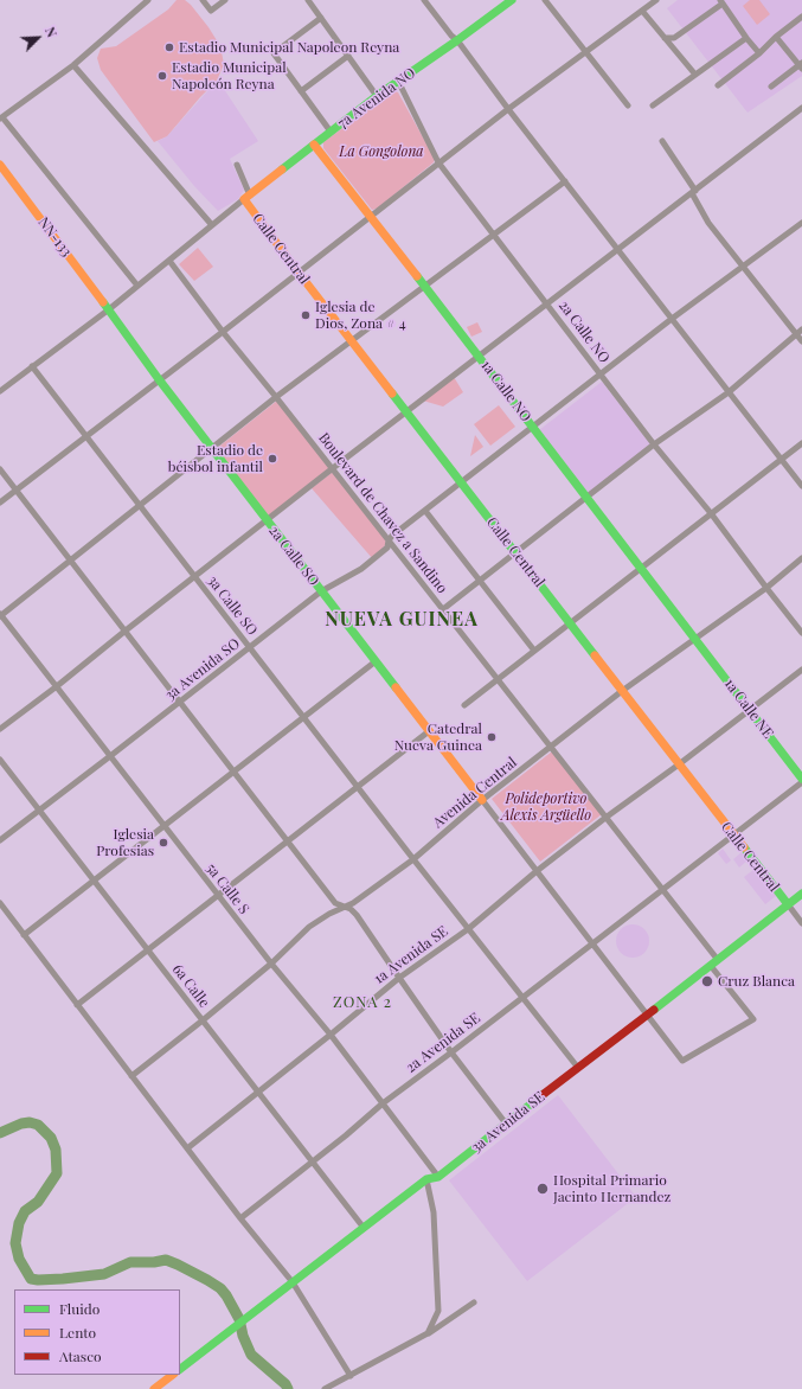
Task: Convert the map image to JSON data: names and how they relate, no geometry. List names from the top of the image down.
{
  "streets": {
    "main road": [
      "7a Avenida NO",
      "NN-133",
      "Calle Central",
      "1a Calle NO",
      "2a Calle SO",
      "1a Calle NE",
      "3a Avenida SE"
    ],
    "street": [
      "2a Calle NO",
      "Boulevard de Chavez a Sandino",
      "3a Calle SO",
      "3a Avenida SO",
      "Avenida Central",
      "5a Calle S",
      "1a Avenida SE",
      "6a Calle",
      "2a Avenida SE"
    ]
  },
  "crossings": [
    ["7a Avenida NO", "Calle Central"],
    ["7a Avenida NO", "2a Calle NO"],
    ["7a Avenida NO", "1a Calle NO"],
    ["NN-133", "2a Calle SO"],
    ["Calle Central", "3a Avenida SO"],
    ["Calle Central", "Avenida Central"],
    ["Calle Central", "1a Avenida SE"],
    ["Calle Central", "2a Avenida SE"],
    ["Calle Central", "3a Avenida SE"],
    ["2a Calle NO", "3a Avenida SO"],
    ["2a Calle NO", "Avenida Central"],
    ["1a Calle NO", "3a Avenida SO"],
    ["1a Calle NO", "1a Calle NE"],
    ["1a Calle NO", "Avenida Central"],
    ["Boulevard de Chavez a Sandino", "3a Avenida SO"],
    ["Boulevard de Chavez a Sandino", "Avenida Central"],
    ["Boulevard de Chavez a Sandino", "1a Avenida SE"],
    ["Boulevard de Chavez a Sandino", "2a Avenida SE"],
    ["Boulevard de Chavez a Sandino", "3a Avenida SE"],
    ["2a Calle SO", "3a Avenida SO"],
    ["2a Calle SO", "Avenida Central"],
    ["3a Calle SO", "3a Avenida SO"],
    ["3a Calle SO", "Avenida Central"],
    ["3a Calle SO", "1a Avenida SE"],
    ["3a Calle SO", "2a Avenida SE"],
    ["3a Calle SO", "3a Avenida SE"],
    ["3a Avenida SO", "5a Calle S"],
    ["3a Avenida SO", "6a Calle"],
    ["1a Calle NE", "Avenida Central"],
    ["1a Calle NE", "1a Avenida SE"],
    ["1a Calle NE", "2a Avenida SE"],
    ["Avenida Central", "5a Calle S"],
    ["Avenida Central", "6a Calle"],
    ["5a Calle S", "1a Avenida SE"],
    ["5a Calle S", "2a Avenida SE"],
    ["5a Calle S", "3a Avenida SE"],
    ["1a Avenida SE", "6a Calle"],
    ["6a Calle", "2a Avenida SE"],
    ["6a Calle", "3a Avenida SE"]
  ],
  "districts": ["NUEVA GUINEA", "ZONA 2"],
  "parks": ["La Gongolona", "Polideportivo Alexis Argüello"],
  "places": [
    "Estadio Municipal Napoleon Reyna",
    "Estadio Municipal Napoleón Reyna",
    "Iglesia de Dios, Zona # 4",
    "Estadio de béisbol infantil",
    "Catedral Nueva Guinea",
    "Iglesia Profesias",
    "Cruz Blanca",
    "Hospital Primario Jacinto Hernandez"
  ],
  "legend": ["Fluido", "Lento", "Atasco"],
  "north": "top right"
}
